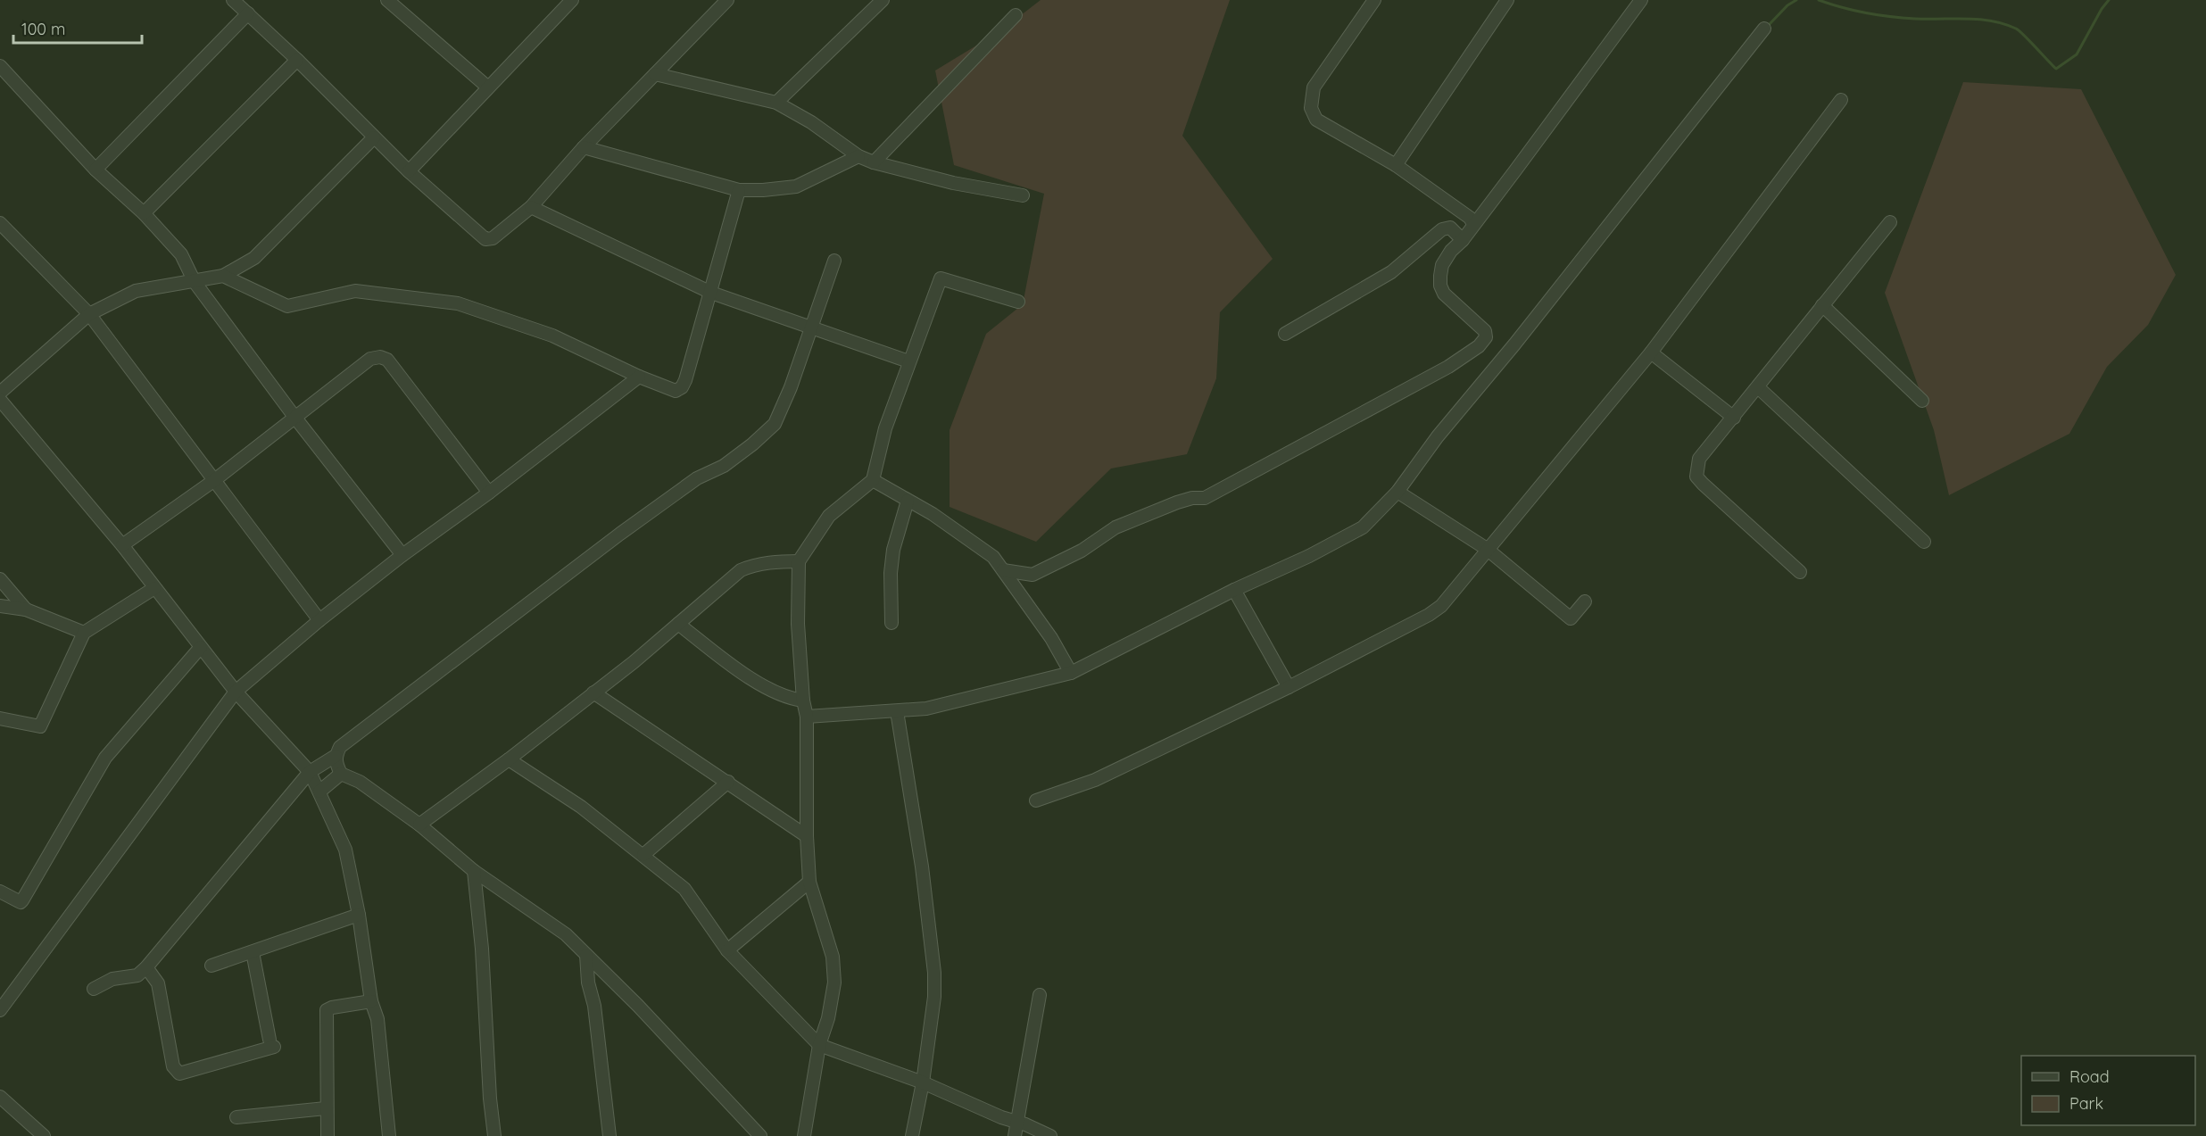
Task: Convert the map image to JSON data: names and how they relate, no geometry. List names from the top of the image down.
{
  "legend": ["Road", "Park"],
  "scale_bar": "100 m"
}
